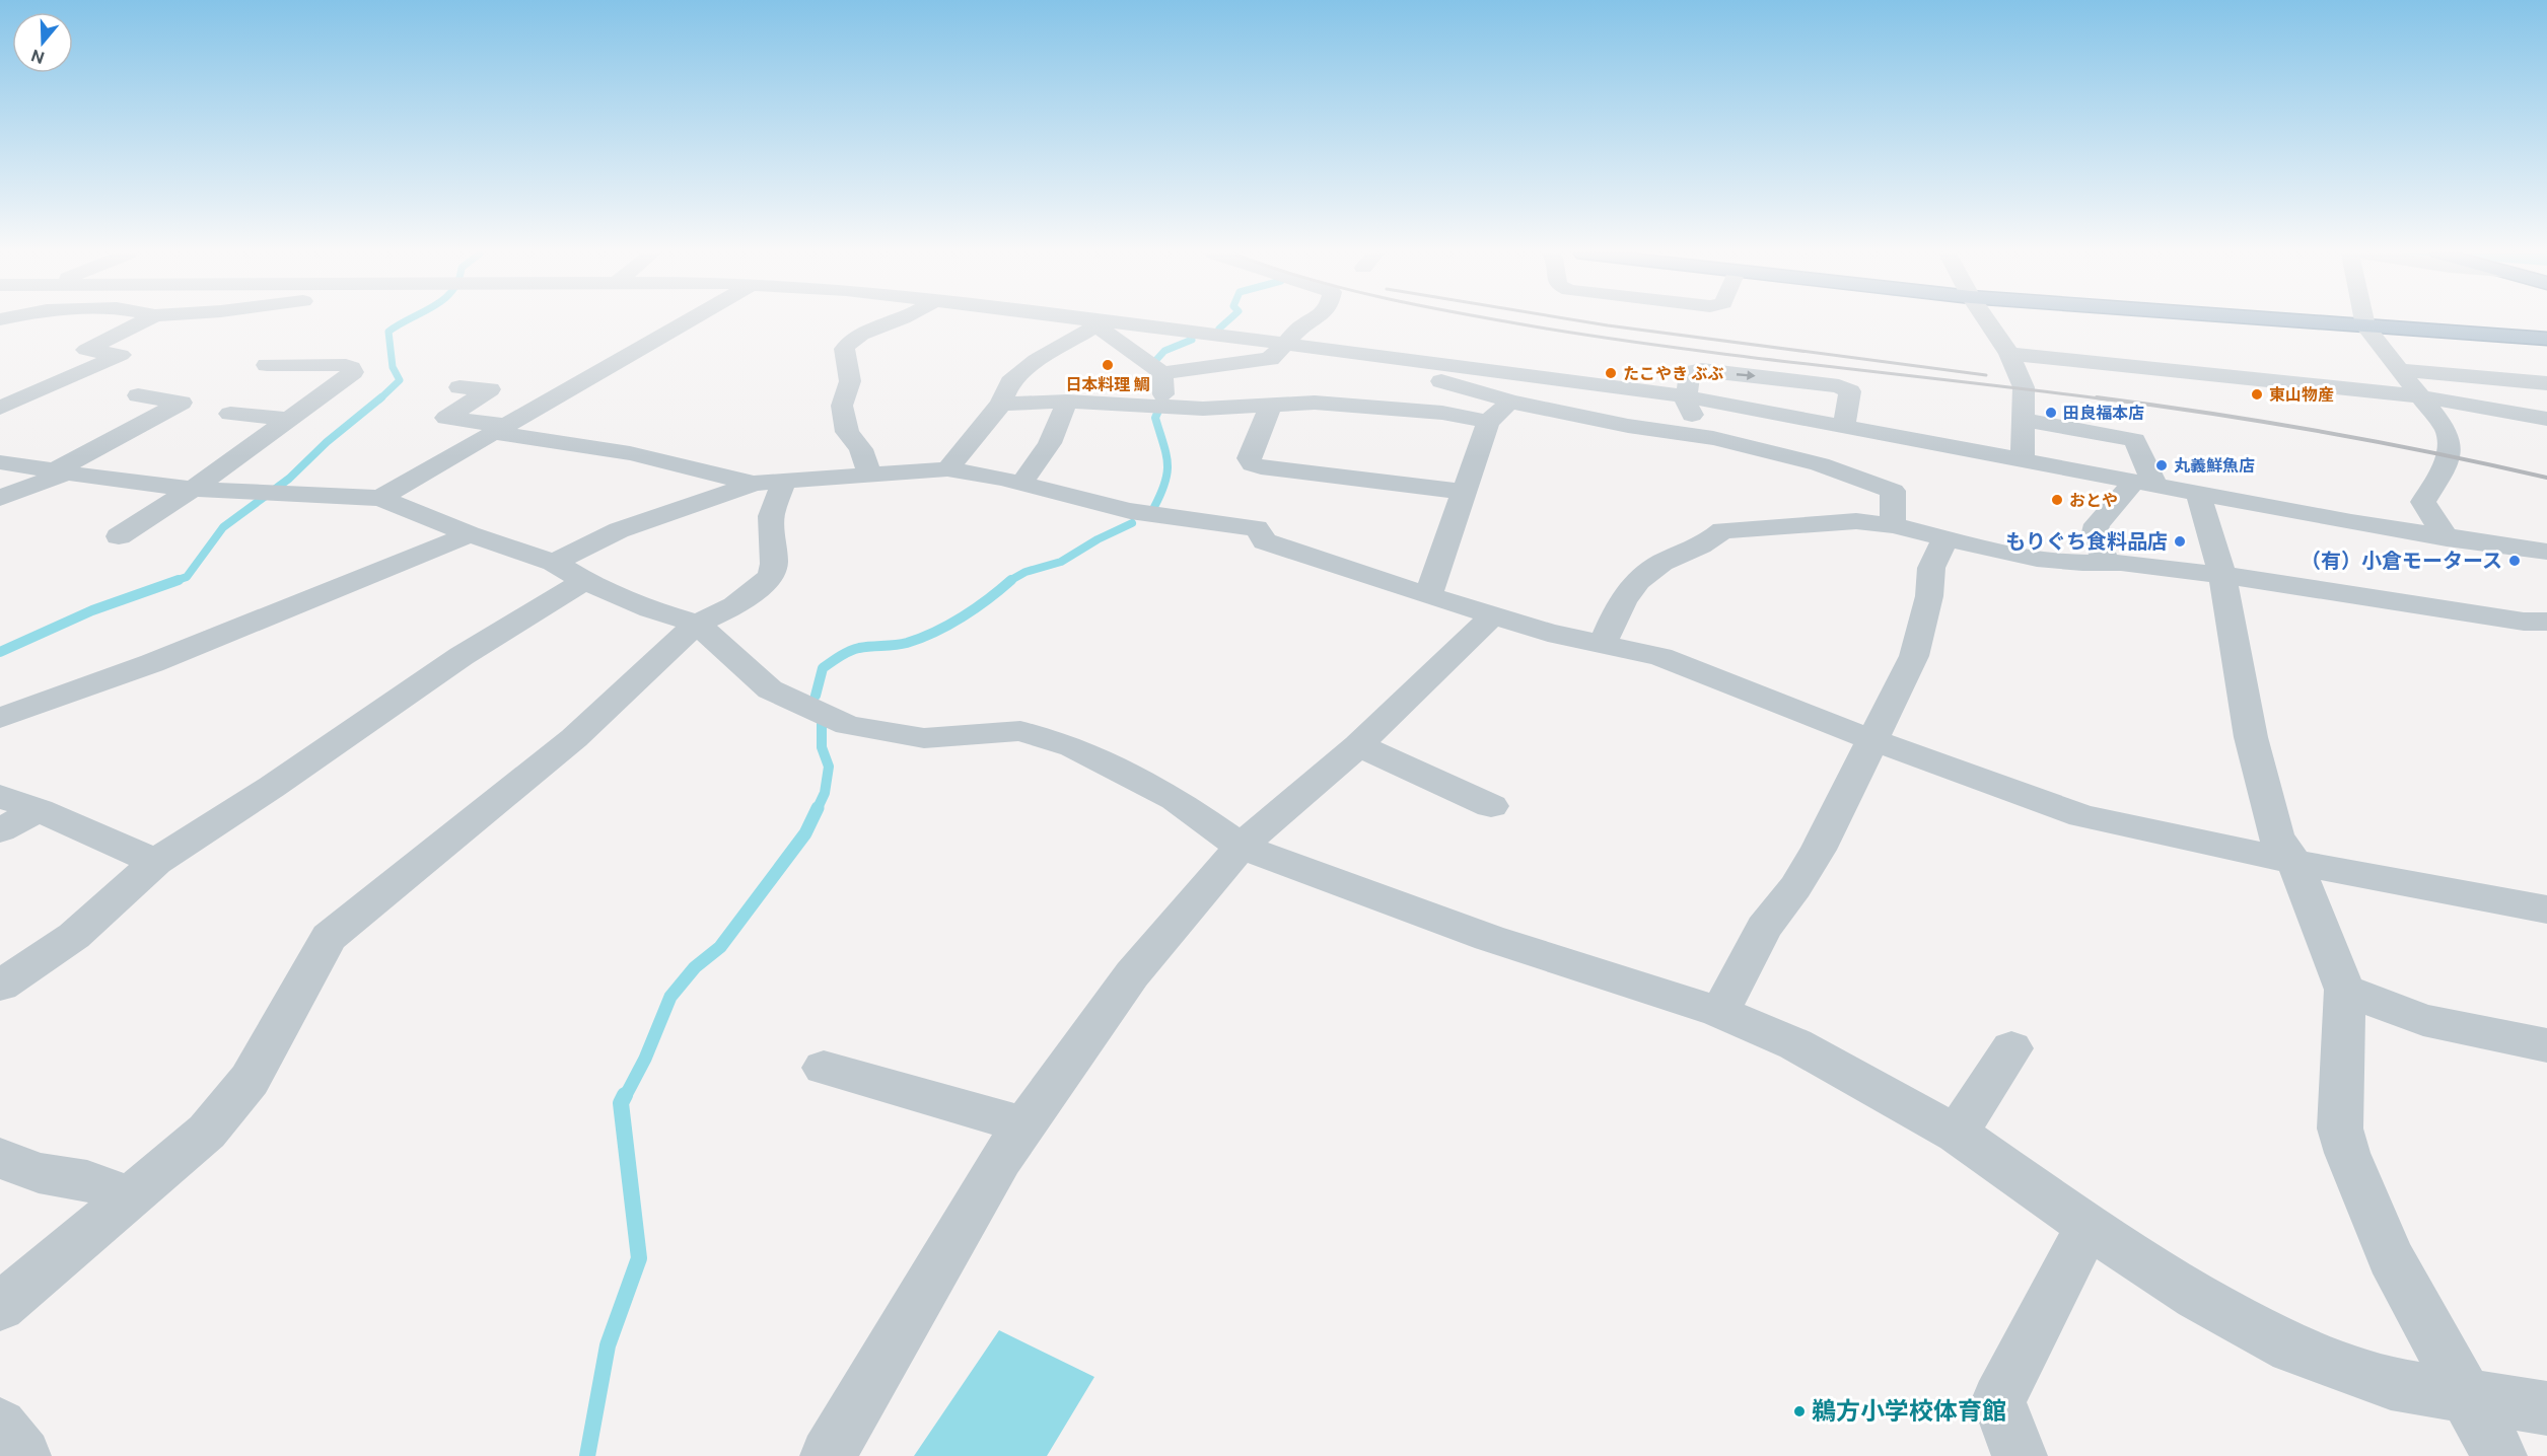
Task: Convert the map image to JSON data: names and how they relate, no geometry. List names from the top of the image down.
{
  "places": [
    "日本料理 鯛",
    "たこやき ぶぶ",
    "東山物産",
    "田良福本店",
    "丸義鮮魚店",
    "おとや",
    "もりぐち食料品店",
    "（有）小倉モータース",
    "鵜方小学校体育館"
  ],
  "north": "bottom"
}
